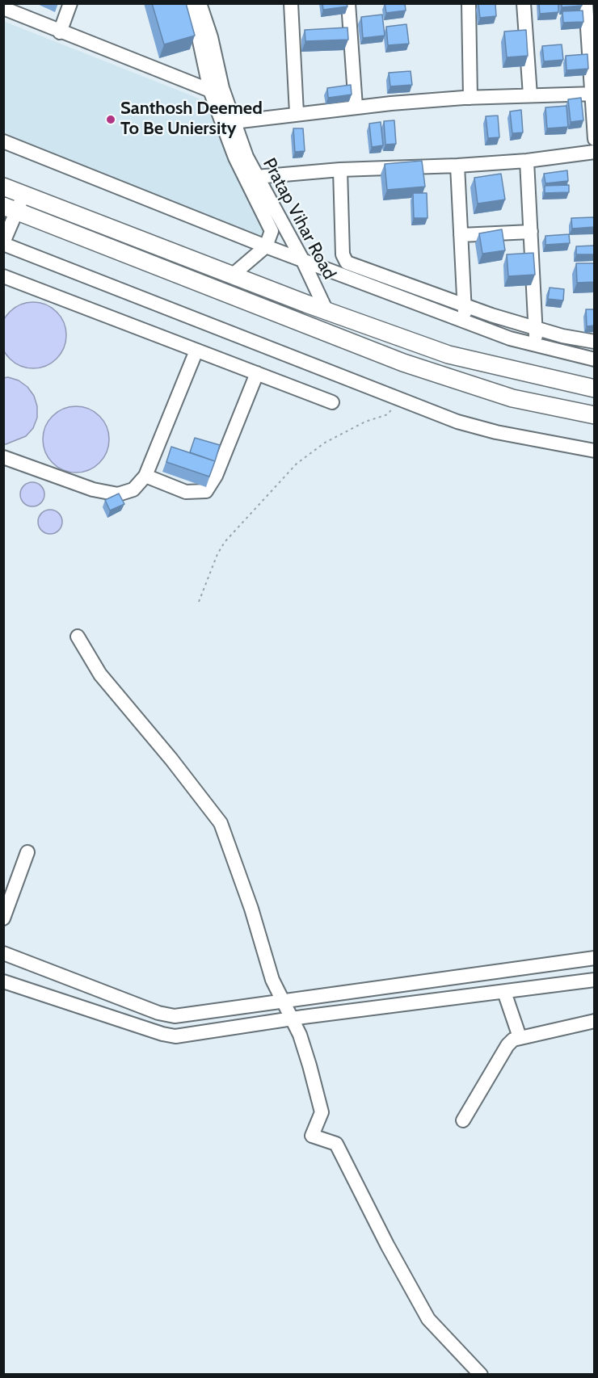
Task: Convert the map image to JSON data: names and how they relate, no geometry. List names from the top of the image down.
{
  "streets": {
    "street": ["Pratap Vihar Road"]
  },
  "places": ["Santhosh Deemed To Be Uniersity"]
}
